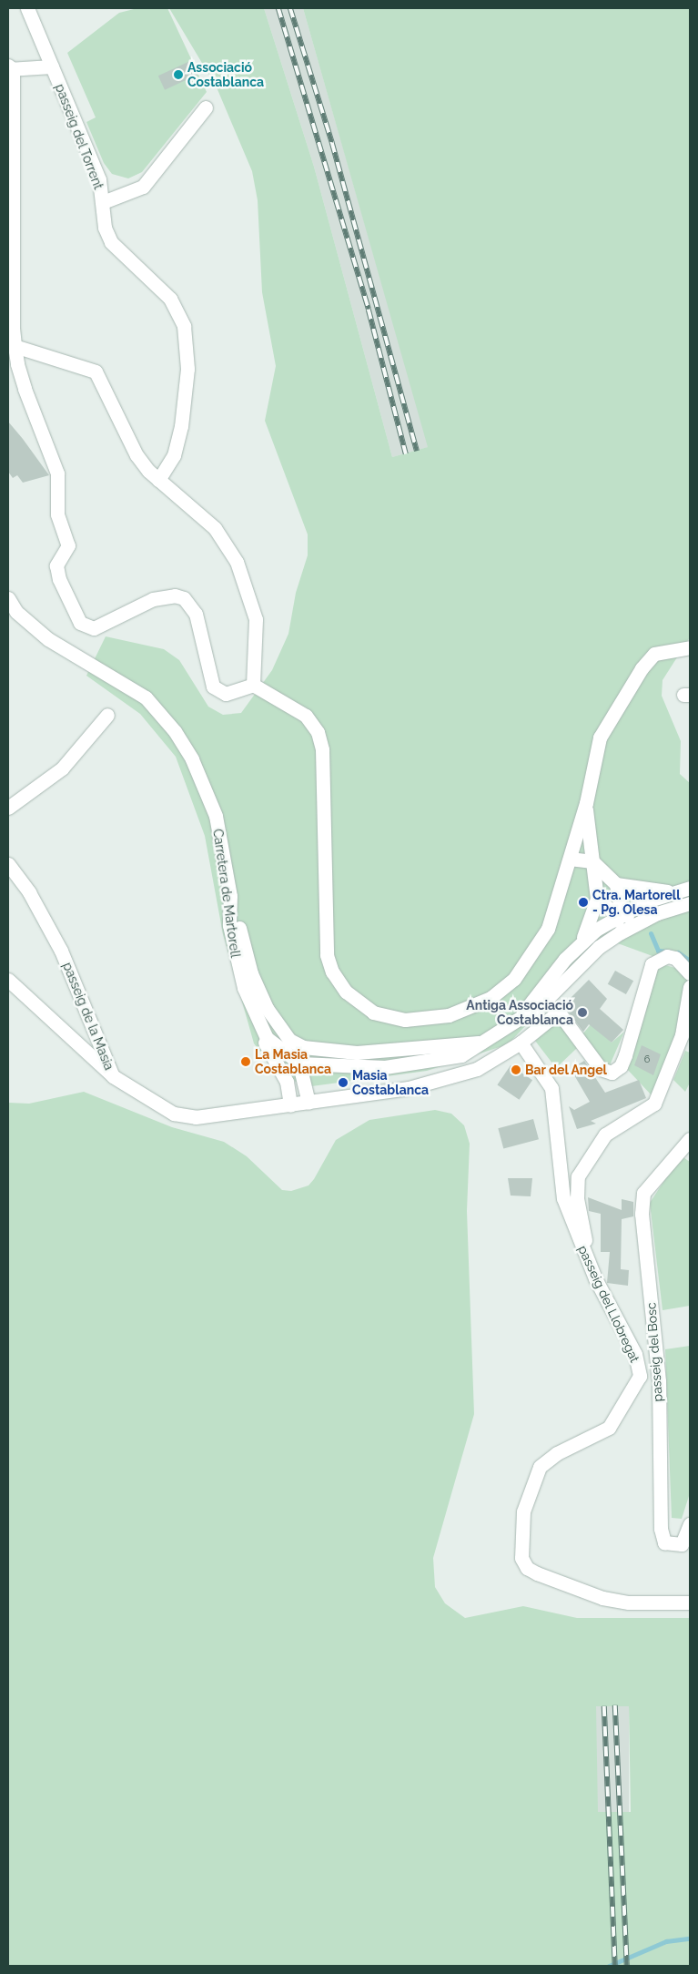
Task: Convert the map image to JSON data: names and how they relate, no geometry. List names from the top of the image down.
{
  "streets": {
    "street": [
      "passeig del Torrent",
      "Carretera de Martorell",
      "passeig de la Masia",
      "passeig del Llobregat",
      "passeig del Bosc"
    ]
  },
  "places": [
    "Associació Costablanca",
    "Ctra. Martorell - Pg. Olesa",
    "Antiga Associació Costablanca",
    "La Masia Costablanca",
    "Bar del Angel",
    "Masia Costablanca"
  ],
  "house_numbers": ["6"]
}
